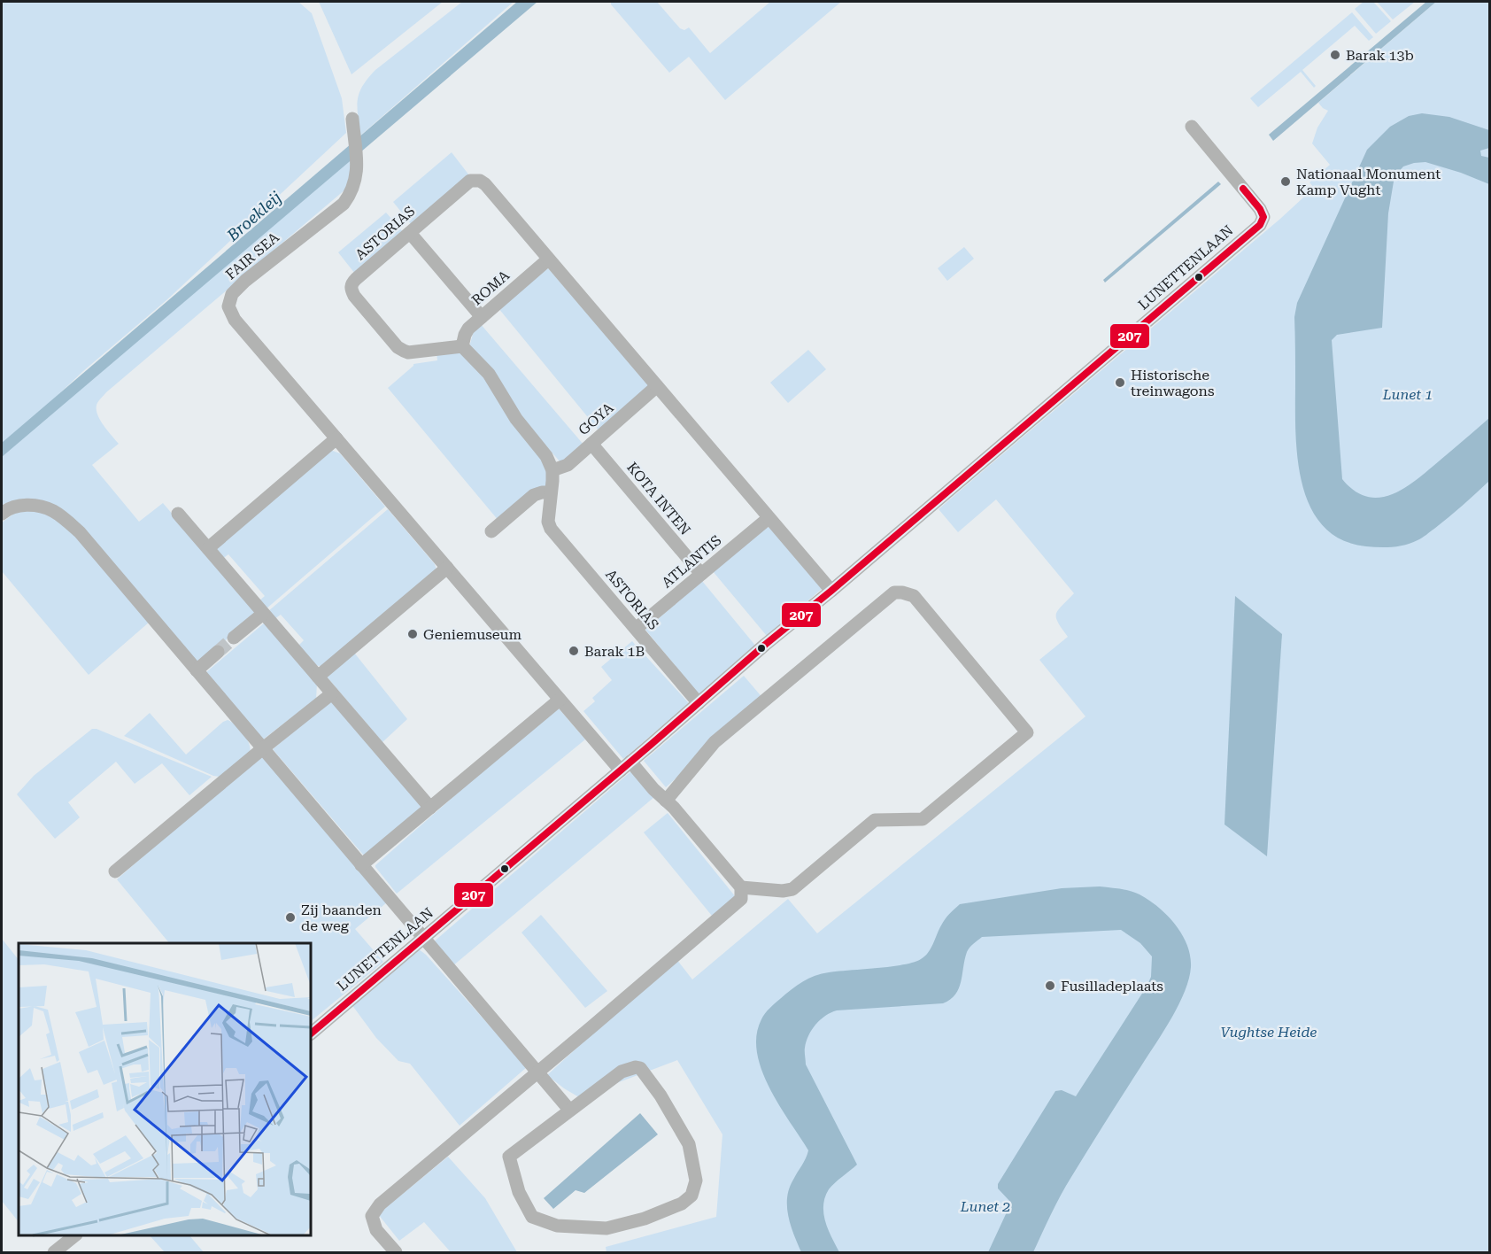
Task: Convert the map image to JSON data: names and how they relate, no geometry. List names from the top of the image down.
{
  "streets": {
    "street": [
      "ASTORIAS",
      "FAIR SEA",
      "LUNETTENLAAN",
      "ROMA",
      "GOYA",
      "KOTA INTEN",
      "ATLANTIS"
    ]
  },
  "crossings": [
    ["ASTORIAS", "LUNETTENLAAN"],
    ["ASTORIAS", "ROMA"],
    ["ASTORIAS", "GOYA"],
    ["ASTORIAS", "ATLANTIS"],
    ["GOYA", "KOTA INTEN"],
    ["KOTA INTEN", "ATLANTIS"]
  ],
  "water": ["Broekleij"],
  "parks": ["Lunet 1", "Vughtse Heide", "Lunet 2"],
  "places": [
    "Barak 13b",
    "Nationaal Monument Kamp Vught",
    "Historische treinwagons",
    "Geniemuseum",
    "Barak 1B",
    "Zij baanden de weg",
    "Fusilladeplaats"
  ],
  "lines": ["transit line 207"]
}
